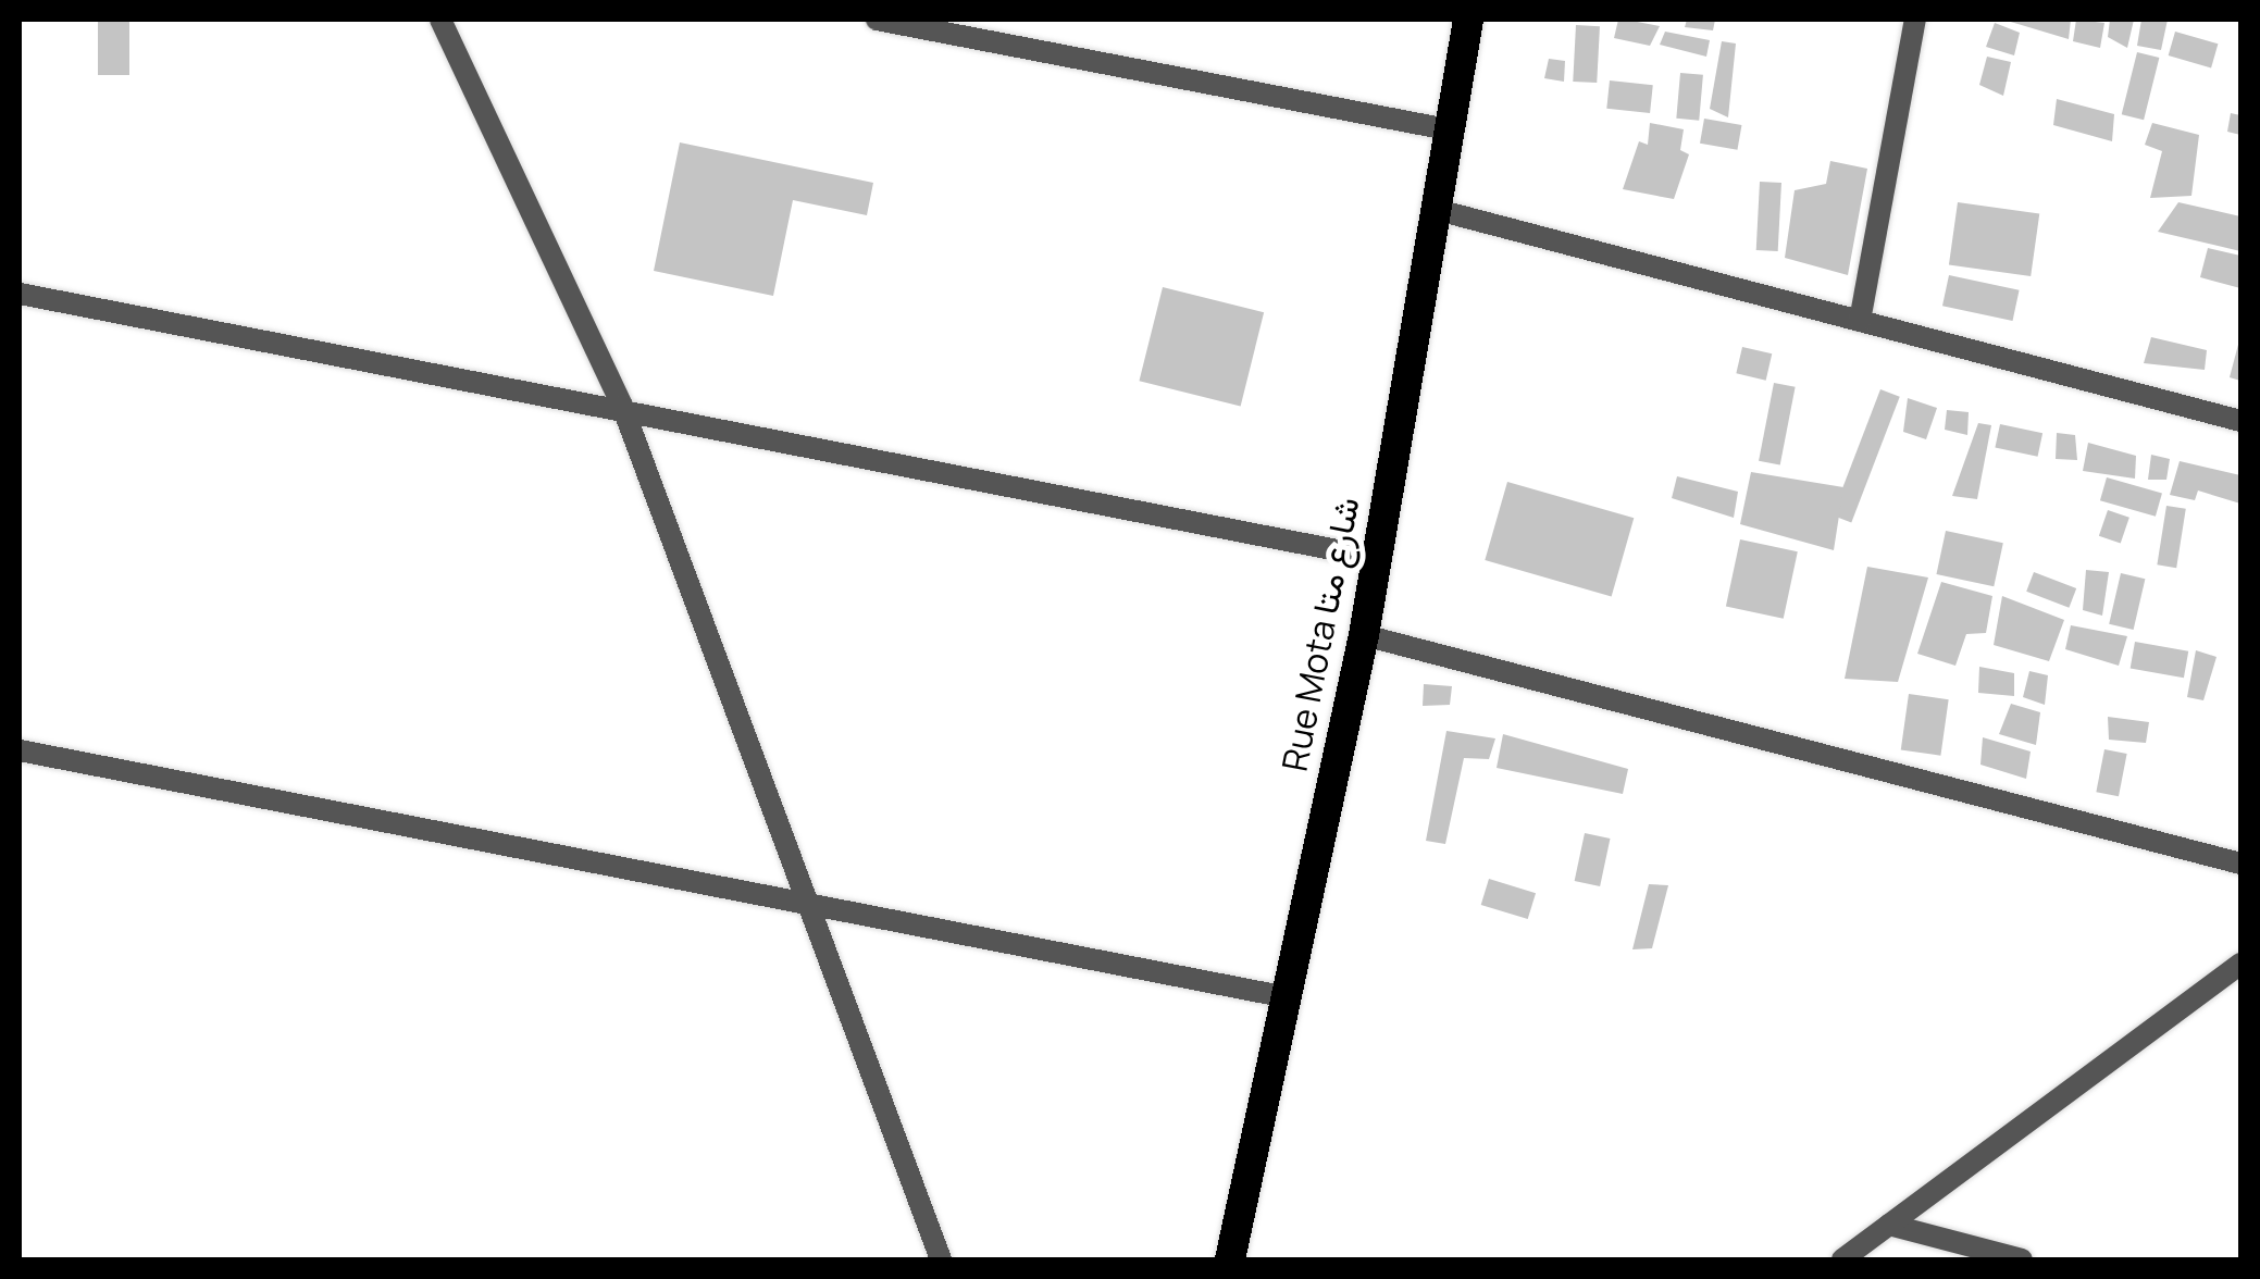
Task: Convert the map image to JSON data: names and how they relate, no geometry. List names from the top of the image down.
{
  "streets": {
    "highway": ["Rue Mota شارع متا"]
  }
}
